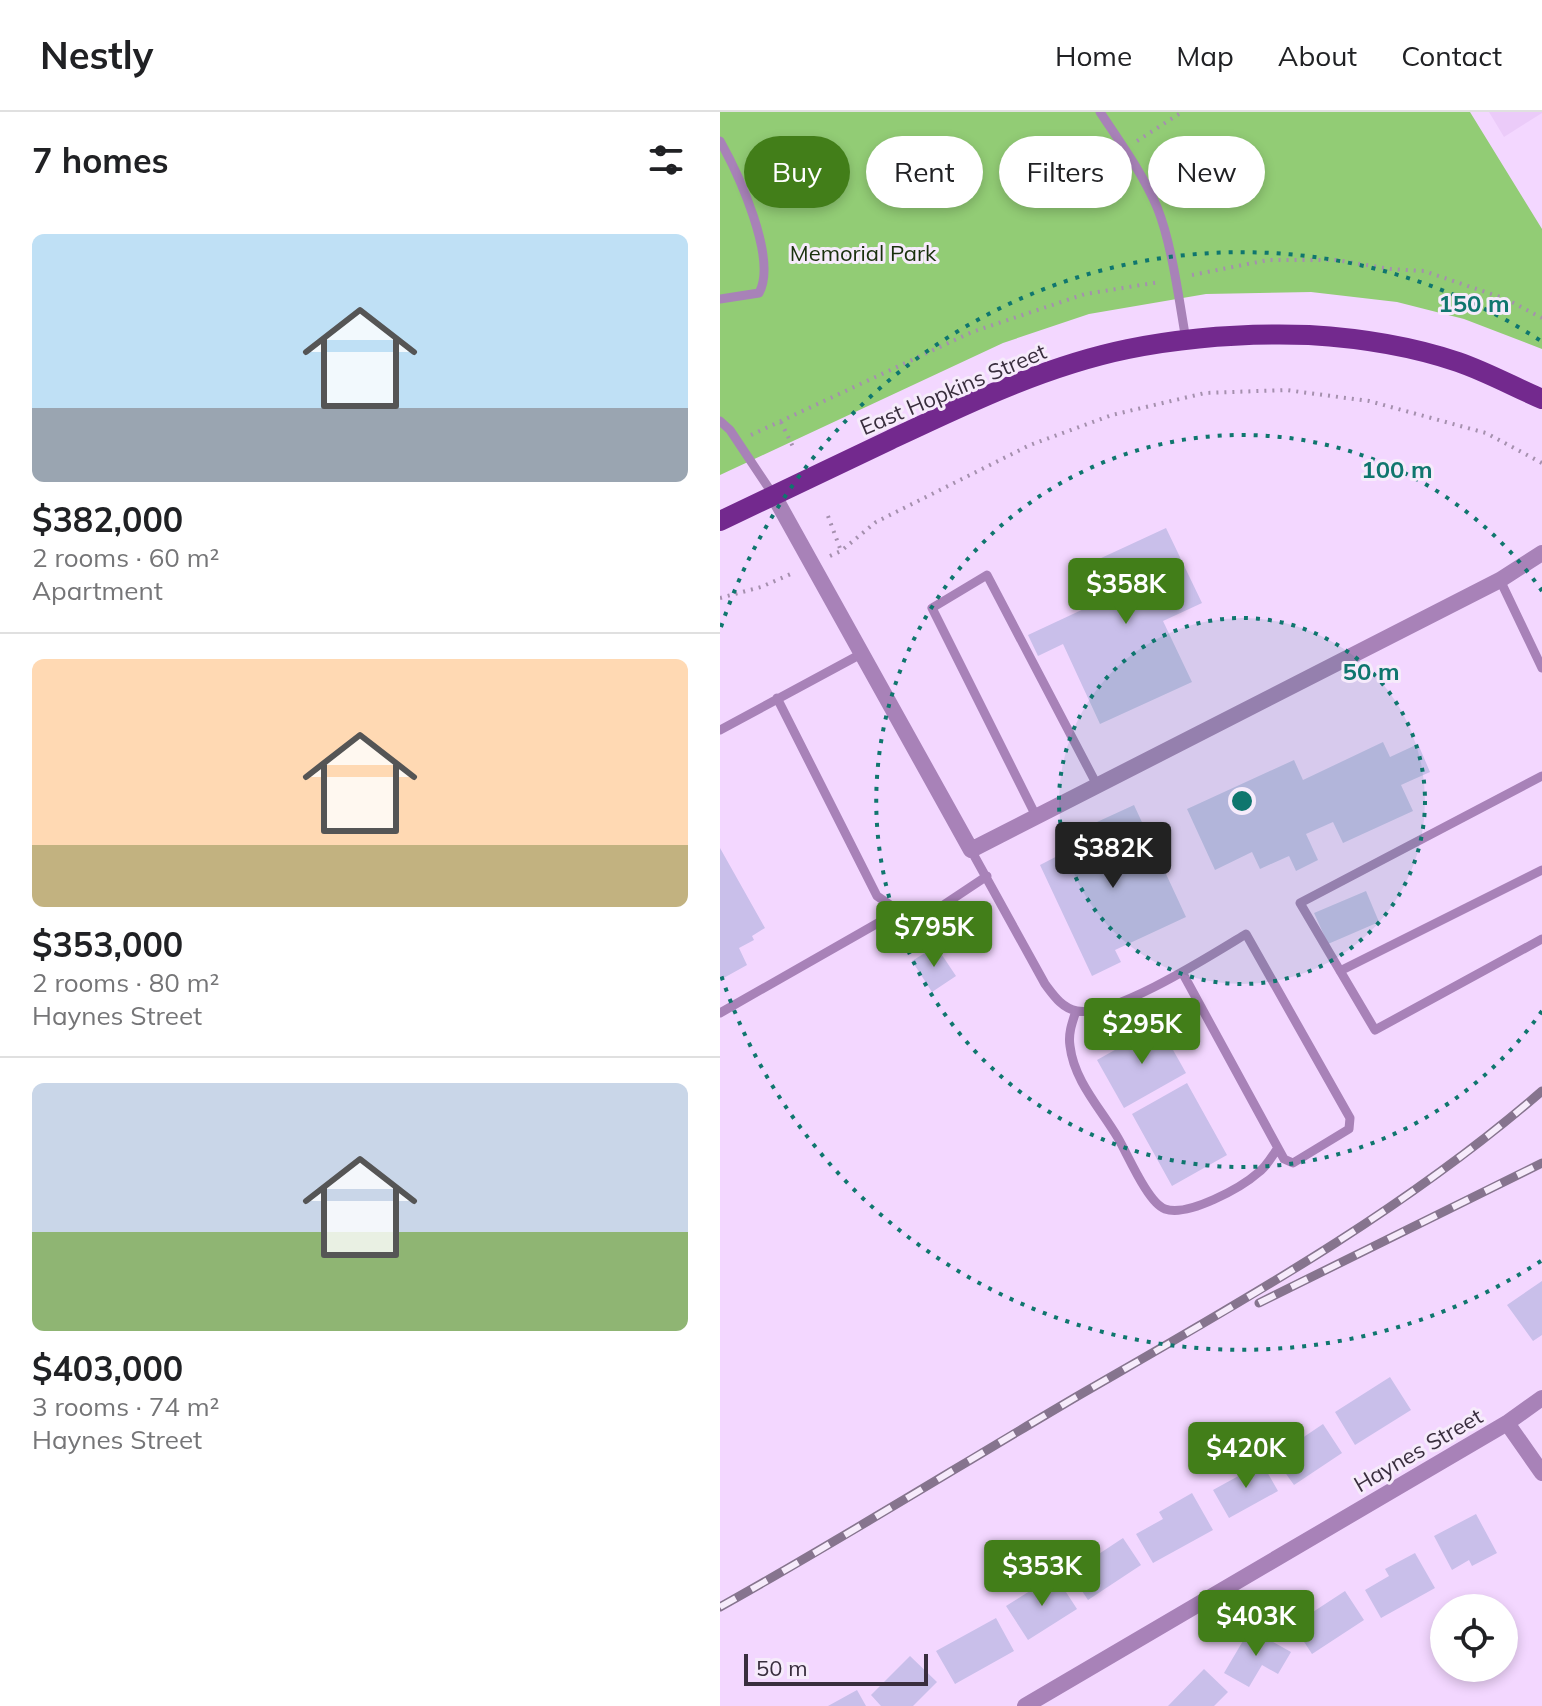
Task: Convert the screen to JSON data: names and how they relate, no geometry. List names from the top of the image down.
{
  "streets": {
    "main road": ["East Hopkins Street"],
    "street": ["Haynes Street"]
  },
  "parks": ["Memorial Park"],
  "scale_bar": "50 m",
  "page": {
    "header": "Nestly",
    "nav": [
      "Home",
      "Map",
      "About",
      "Contact"
    ],
    "heading": "7 homes",
    "chip": [
      "Buy",
      "Rent",
      "Filters",
      "New"
    ],
    "list": [
      {
        "name": "$382,000",
        "note": "2 rooms · 60 m² · Apartment"
      },
      {
        "name": "$353,000",
        "note": "2 rooms · 80 m² · Haynes Street"
      },
      {
        "name": "$403,000",
        "note": "3 rooms · 74 m² · Haynes Street"
      }
    ],
    "price": [
      "$358K",
      "$382K",
      "$795K",
      "$295K",
      "$420K",
      "$353K",
      "$403K"
    ],
    "scale": "50 m"
  },
  "rings": ["150 m", "100 m", "50 m"]
}
